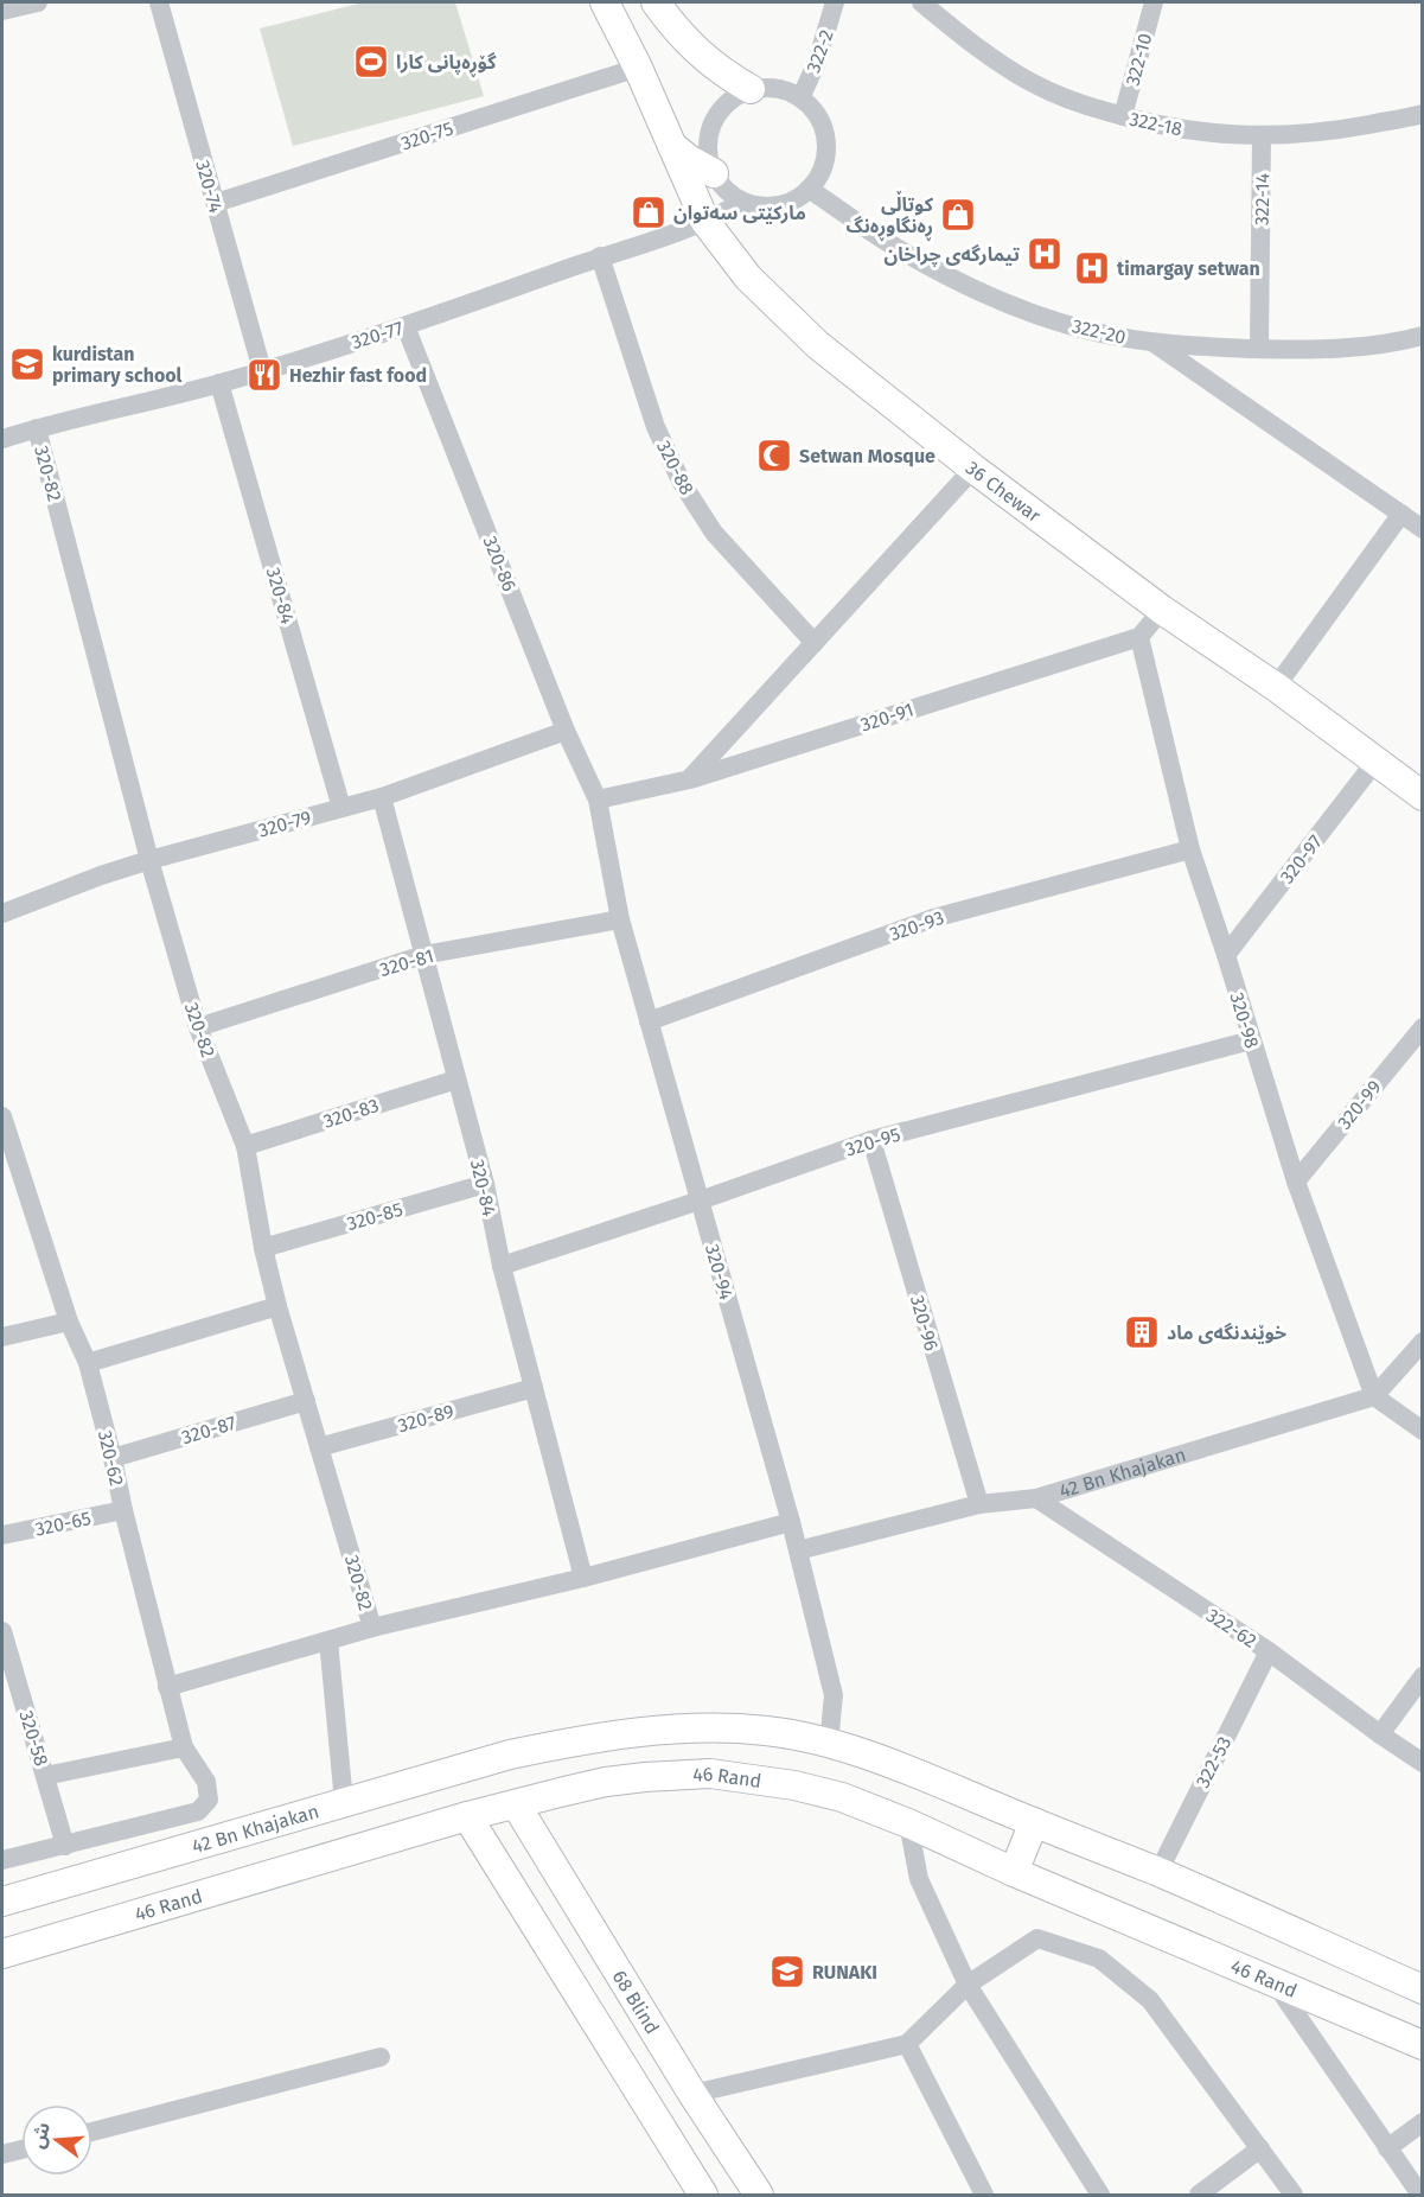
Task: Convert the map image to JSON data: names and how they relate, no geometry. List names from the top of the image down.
{
  "streets": {
    "main road": [
      "36 Chewar",
      "42 Bn Khajakan",
      "46 Rand",
      "68 Blind"
    ],
    "street": [
      "322-2",
      "322-10",
      "322-18",
      "320-75",
      "320-74",
      "322-14",
      "322-20",
      "320-77",
      "320-88",
      "320-82",
      "320-86",
      "320-84",
      "320-91",
      "320-79",
      "320-97",
      "320-93",
      "320-81",
      "320-98",
      "320-99",
      "320-83",
      "320-95",
      "320-85",
      "320-94",
      "320-96",
      "320-89",
      "320-87",
      "320-62",
      "320-65",
      "322-62",
      "320-58",
      "322-53"
    ]
  },
  "crossings": [
    ["322-2", "322-20"],
    ["322-2", "320-77"],
    ["322-10", "322-18"],
    ["322-18", "322-14"],
    ["320-75", "320-74"],
    ["320-75", "36 Chewar"],
    ["320-74", "320-77"],
    ["322-14", "322-20"],
    ["322-20", "320-77"],
    ["320-77", "320-88"],
    ["320-77", "320-82"],
    ["320-77", "36 Chewar"],
    ["320-77", "320-86"],
    ["320-77", "320-84"],
    ["320-82", "320-79"],
    ["320-82", "320-81"],
    ["320-82", "320-83"],
    ["320-82", "320-85"],
    ["320-82", "320-89"],
    ["320-82", "320-87"],
    ["36 Chewar", "320-97"],
    ["320-86", "320-91"],
    ["320-86", "320-79"],
    ["320-86", "320-94"],
    ["320-84", "320-79"],
    ["320-84", "320-81"],
    ["320-84", "320-83"],
    ["320-84", "320-95"],
    ["320-84", "320-85"],
    ["320-84", "320-89"],
    ["320-91", "320-98"],
    ["320-91", "320-94"],
    ["320-97", "320-98"],
    ["320-93", "320-98"],
    ["320-93", "320-94"],
    ["320-81", "320-94"],
    ["320-98", "320-99"],
    ["320-98", "320-95"],
    ["320-98", "42 Bn Khajakan"],
    ["320-95", "320-94"],
    ["320-95", "320-96"],
    ["320-94", "42 Bn Khajakan"],
    ["320-96", "42 Bn Khajakan"],
    ["320-87", "320-62"],
    ["320-62", "320-65"],
    ["320-62", "320-58"],
    ["42 Bn Khajakan", "322-62"],
    ["322-62", "322-53"],
    ["46 Rand", "68 Blind"]
  ],
  "places": {
    "sports": ["گۆڕەپانی کارا"],
    "shop": ["مارکێتی سەتوان", "کوتاڵی ڕەنگاوڕەنگ"],
    "hospital": ["تیمارگەی چراخان", "timargay setwan"],
    "school or university": ["kurdistan primary school", "RUNAKI"],
    "restaurant": ["Hezhir fast food"],
    "mosque": ["Setwan Mosque"],
    "building": ["خوێندنگەی ماد"]
  },
  "north": "left"
}
